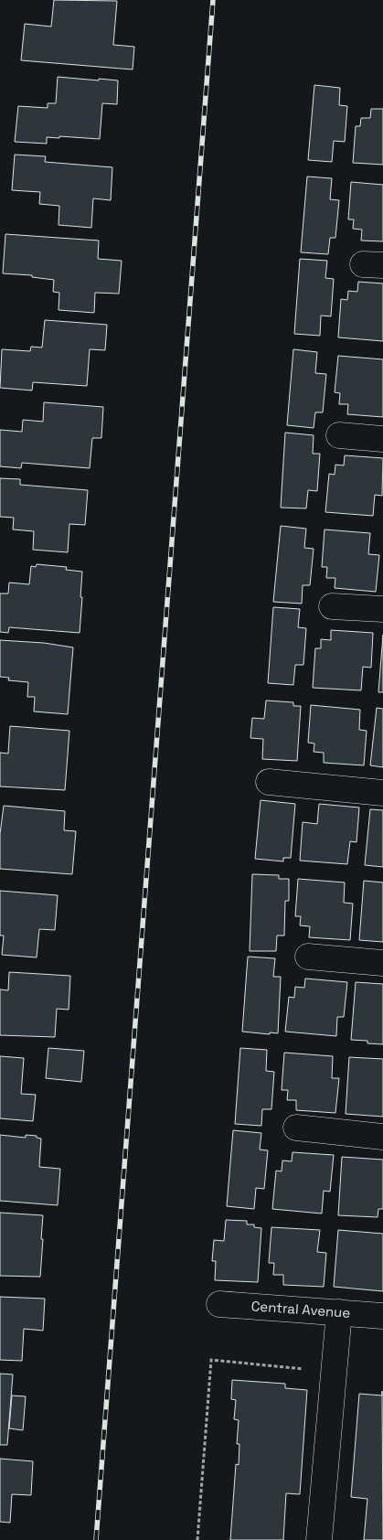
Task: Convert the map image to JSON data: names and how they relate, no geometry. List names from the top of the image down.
{
  "streets": {
    "street": ["Central Avenue"]
  }
}
